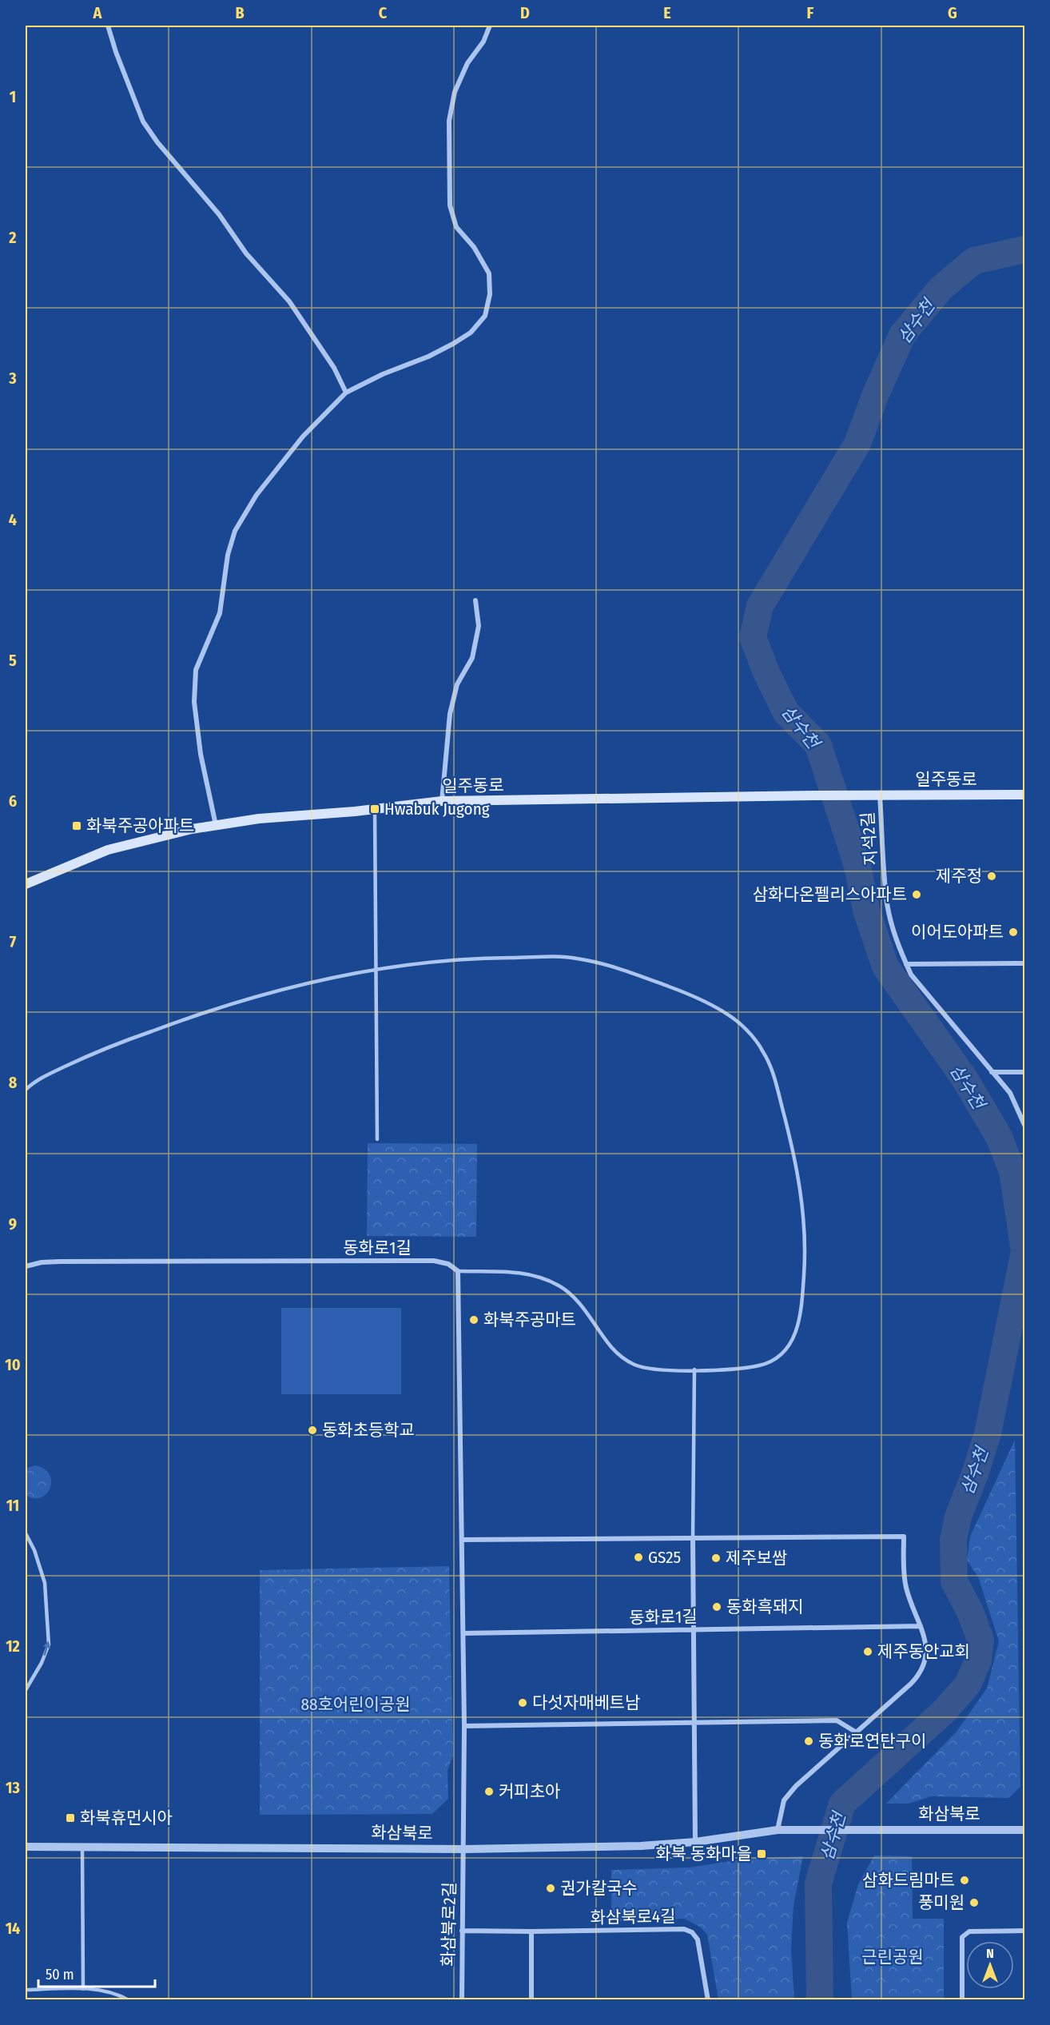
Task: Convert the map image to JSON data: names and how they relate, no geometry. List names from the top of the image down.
{
  "streets": {
    "main road": ["일주동로"],
    "street": [
      "지석2길",
      "동화로1길",
      "화삼북로",
      "화삼북로4길",
      "화삼북로2길"
    ]
  },
  "crossings": [
    ["일주동로", "지석2길"],
    ["화삼북로", "화삼북로2길"],
    ["화삼북로4길", "화삼북로2길"]
  ],
  "water": ["삼수천"],
  "parks": ["88호어린이공원", "근린공원"],
  "places": {
    "transit": [
      "Hwabuk Jugong",
      "화북주공아파트",
      "화북휴먼시아",
      "화북 동화마을"
    ],
    "other": [
      "제주정",
      "삼화다온펠리스아파트",
      "이어도아파트",
      "화북주공마트",
      "동화초등학교",
      "GS25",
      "제주보쌈",
      "동화흑돼지",
      "제주동안교회",
      "다섯자매베트남",
      "동화로연탄구이",
      "커피초아",
      "삼화드림마트",
      "권가칼국수",
      "풍미원"
    ]
  },
  "scale_bar": "50 m",
  "north": "top",
  "grid": {
    "columns": [
      "A",
      "B",
      "C",
      "D",
      "E",
      "F",
      "G"
    ],
    "rows": [
      "1",
      "2",
      "3",
      "4",
      "5",
      "6",
      "7",
      "8",
      "9",
      "10",
      "11",
      "12",
      "13",
      "14"
    ]
  }
}
